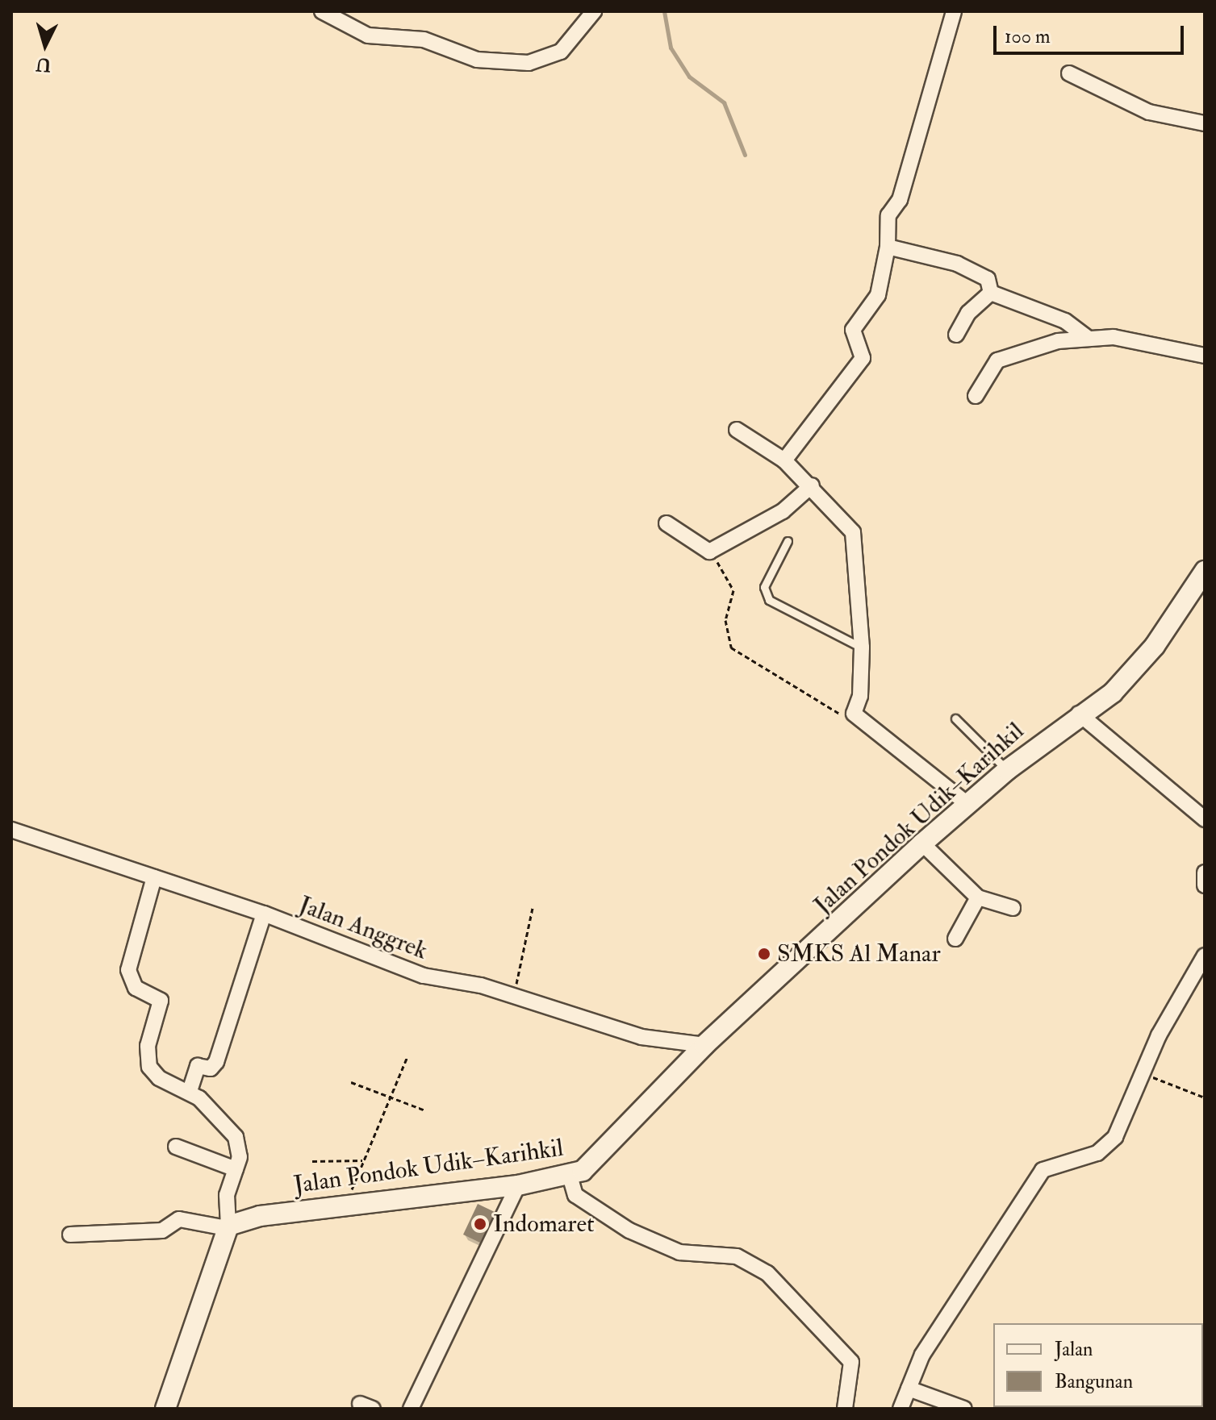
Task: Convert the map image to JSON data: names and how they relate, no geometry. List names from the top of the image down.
{
  "streets": {
    "street": ["Jalan Pondok Udik–Karihkil", "Jalan Anggrek"]
  },
  "crossings": [
    ["Jalan Pondok Udik–Karihkil", "Jalan Anggrek"]
  ],
  "places": ["SMKS Al Manar", "Indomaret"],
  "legend": ["Jalan", "Bangunan"],
  "scale_bar": "100 m",
  "north": "bottom"
}
